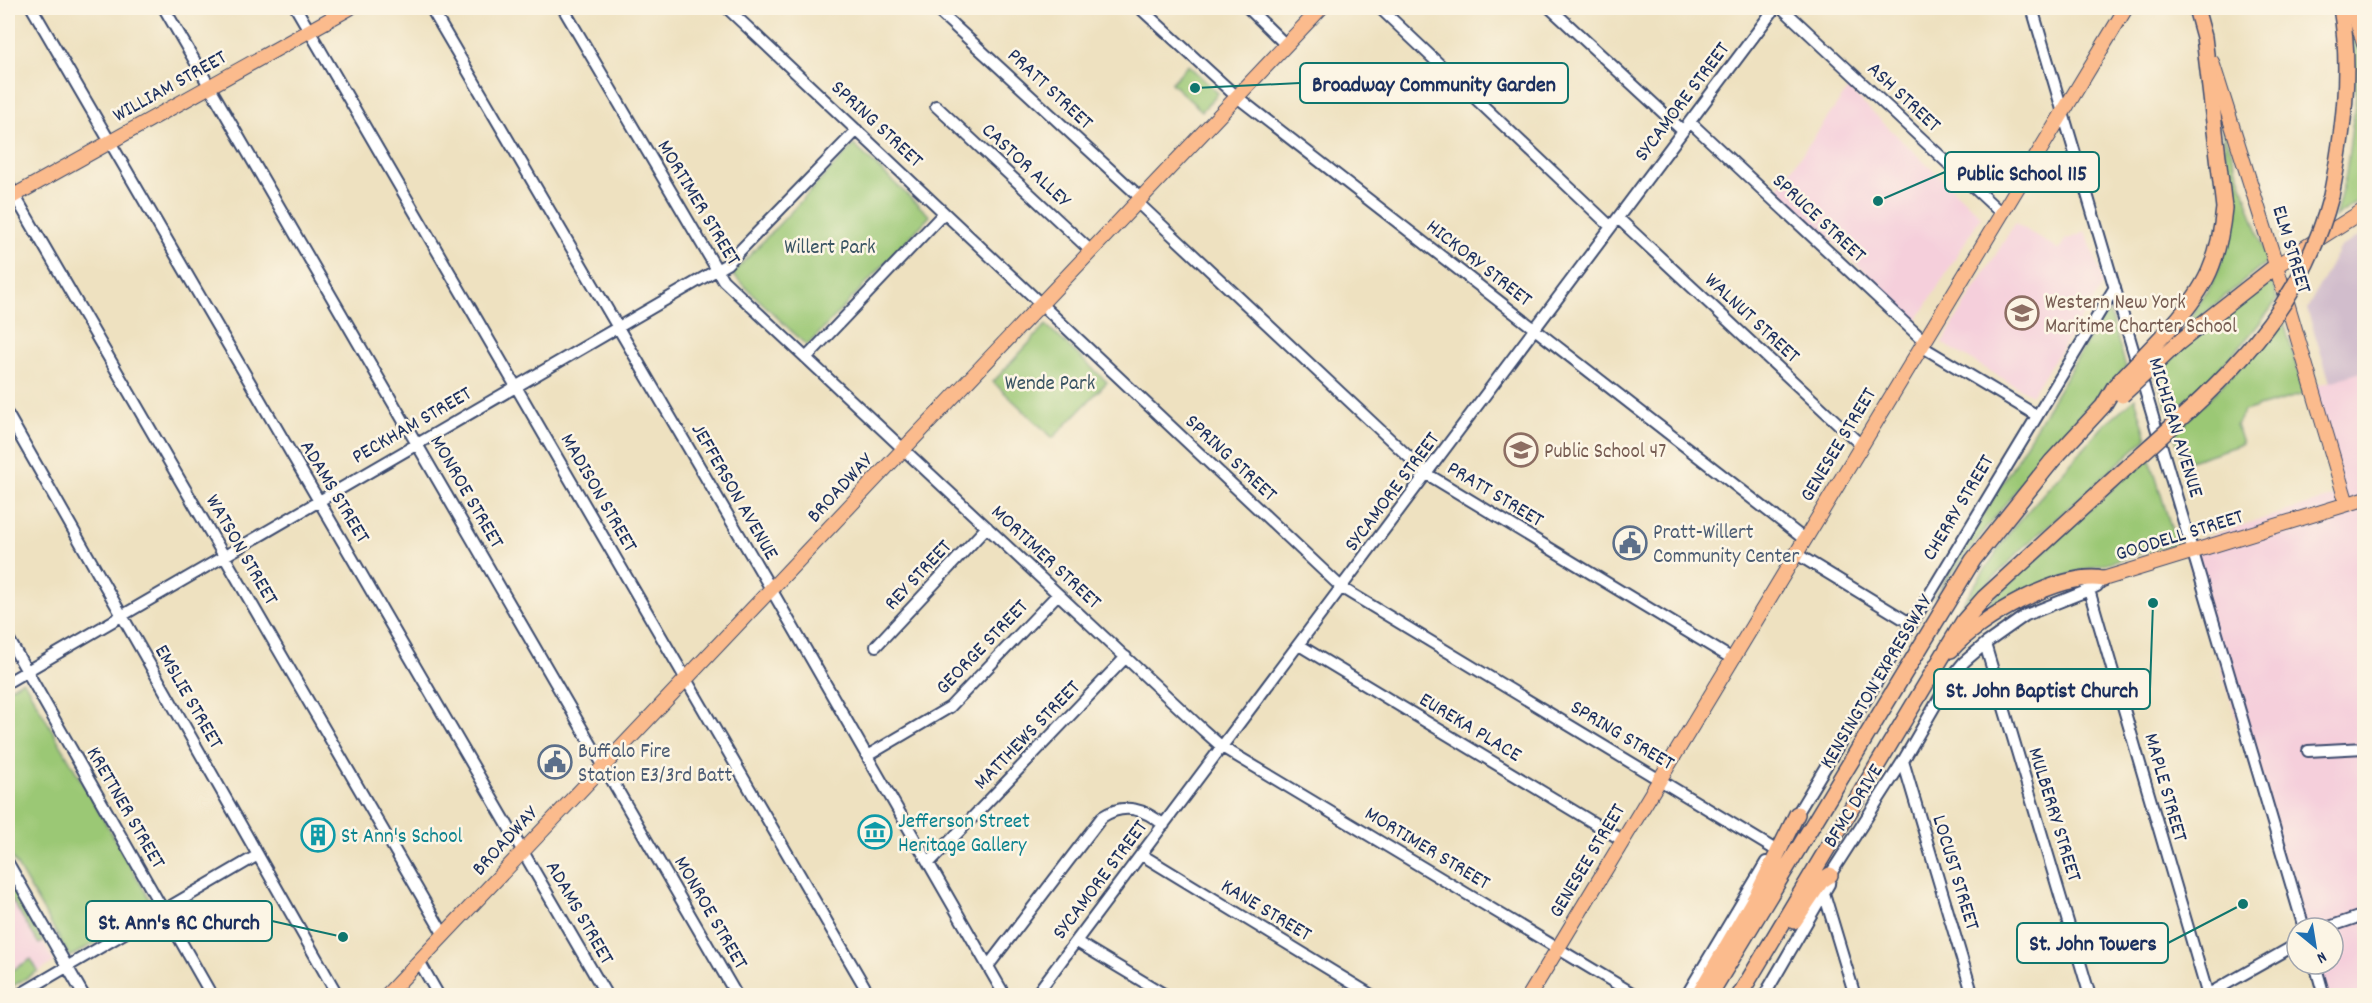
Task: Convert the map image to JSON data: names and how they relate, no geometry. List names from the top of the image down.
{
  "streets": {
    "highway": ["ELM STREET", "KENSINGTON EXPRESSWAY"],
    "main road": [
      "WILLIAM STREET",
      "GENESEE STREET",
      "BROADWAY",
      "GOODELL STREET"
    ],
    "street": [
      "PRATT STREET",
      "ASH STREET",
      "SYCAMORE STREET",
      "SPRING STREET",
      "CASTOR ALLEY",
      "MORTIMER STREET",
      "SPRUCE STREET",
      "HICKORY STREET",
      "WALNUT STREET",
      "PECKHAM STREET",
      "MICHIGAN AVENUE",
      "ADAMS STREET",
      "MONROE STREET",
      "JEFFERSON AVENUE",
      "MADISON STREET",
      "CHERRY STREET",
      "WATSON STREET",
      "REY STREET",
      "GEORGE STREET",
      "EMSLIE STREET",
      "EUREKA PLACE",
      "MATTHEWS STREET",
      "MAPLE STREET",
      "BFMC DRIVE",
      "KRETTNER STREET",
      "MULBERRY STREET",
      "LOCUST STREET",
      "KANE STREET"
    ]
  },
  "crossings": [
    ["WILLIAM STREET", "ADAMS STREET"],
    ["WILLIAM STREET", "MONROE STREET"],
    ["WILLIAM STREET", "MADISON STREET"],
    ["WILLIAM STREET", "WATSON STREET"],
    ["PRATT STREET", "SYCAMORE STREET"],
    ["PRATT STREET", "GENESEE STREET"],
    ["PRATT STREET", "BROADWAY"],
    ["ASH STREET", "GENESEE STREET"],
    ["SYCAMORE STREET", "SPRING STREET"],
    ["SYCAMORE STREET", "MORTIMER STREET"],
    ["SYCAMORE STREET", "SPRUCE STREET"],
    ["SYCAMORE STREET", "HICKORY STREET"],
    ["SYCAMORE STREET", "WALNUT STREET"],
    ["SYCAMORE STREET", "EUREKA PLACE"],
    ["SYCAMORE STREET", "KANE STREET"],
    ["SPRING STREET", "PECKHAM STREET"],
    ["SPRING STREET", "GENESEE STREET"],
    ["SPRING STREET", "BROADWAY"],
    ["SPRING STREET", "CHERRY STREET"],
    ["CASTOR ALLEY", "BROADWAY"],
    ["MORTIMER STREET", "PECKHAM STREET"],
    ["MORTIMER STREET", "GENESEE STREET"],
    ["MORTIMER STREET", "BROADWAY"],
    ["MORTIMER STREET", "REY STREET"],
    ["MORTIMER STREET", "GEORGE STREET"],
    ["MORTIMER STREET", "MATTHEWS STREET"],
    ["SPRUCE STREET", "GENESEE STREET"],
    ["SPRUCE STREET", "CHERRY STREET"],
    ["ELM STREET", "GOODELL STREET"],
    ["HICKORY STREET", "GENESEE STREET"],
    ["HICKORY STREET", "BROADWAY"],
    ["WALNUT STREET", "GENESEE STREET"],
    ["PECKHAM STREET", "ADAMS STREET"],
    ["PECKHAM STREET", "MONROE STREET"],
    ["PECKHAM STREET", "JEFFERSON AVENUE"],
    ["PECKHAM STREET", "MADISON STREET"],
    ["PECKHAM STREET", "WATSON STREET"],
    ["PECKHAM STREET", "EMSLIE STREET"],
    ["PECKHAM STREET", "KRETTNER STREET"],
    ["MICHIGAN AVENUE", "GENESEE STREET"],
    ["MICHIGAN AVENUE", "CHERRY STREET"],
    ["MICHIGAN AVENUE", "GOODELL STREET"],
    ["GENESEE STREET", "EUREKA PLACE"],
    ["BROADWAY", "ADAMS STREET"],
    ["BROADWAY", "MONROE STREET"],
    ["BROADWAY", "JEFFERSON AVENUE"],
    ["BROADWAY", "MADISON STREET"],
    ["BROADWAY", "WATSON STREET"],
    ["JEFFERSON AVENUE", "GEORGE STREET"],
    ["JEFFERSON AVENUE", "MATTHEWS STREET"],
    ["GOODELL STREET", "MAPLE STREET"],
    ["GOODELL STREET", "BFMC DRIVE"],
    ["GOODELL STREET", "MULBERRY STREET"],
    ["BFMC DRIVE", "MULBERRY STREET"],
    ["BFMC DRIVE", "LOCUST STREET"]
  ],
  "parks": ["Willert Park", "Wende Park"],
  "places": {
    "other": [
      "Broadway Community Garden",
      "Public School 115",
      "St. John Baptist Church",
      "St. John Towers",
      "St. Ann's RC Church"
    ],
    "school or university": ["Western New York Maritime Charter School", "Public School 47"],
    "public building": ["Pratt-Willert Community Center", "Buffalo Fire Station E3/3rd Batt"],
    "museum": ["Jefferson Street Heritage Gallery"],
    "building": ["St Ann's School"]
  },
  "north": "bottom right"
}
